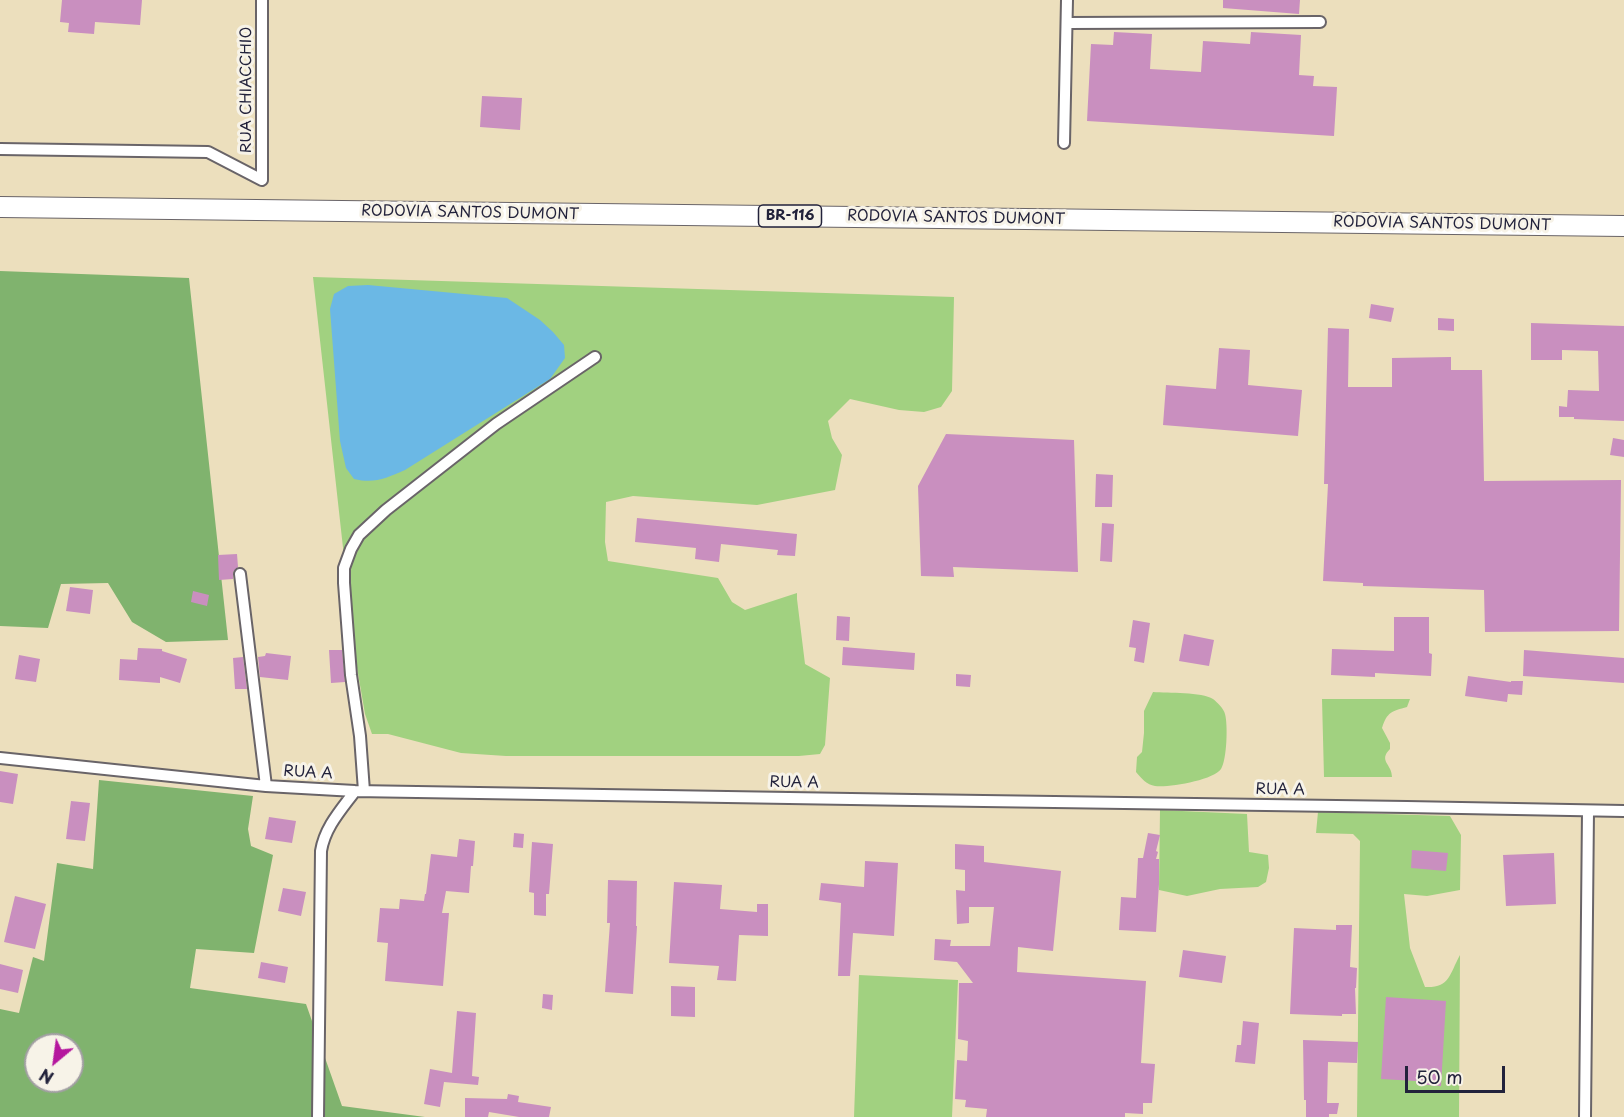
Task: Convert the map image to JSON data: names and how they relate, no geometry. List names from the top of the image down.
{
  "streets": {
    "highway": ["RODOVIA SANTOS DUMONT", "BR-116"],
    "street": ["RUA CHIACCHIO", "RUA A"]
  },
  "scale_bar": "50 m",
  "north": "bottom left"
}
